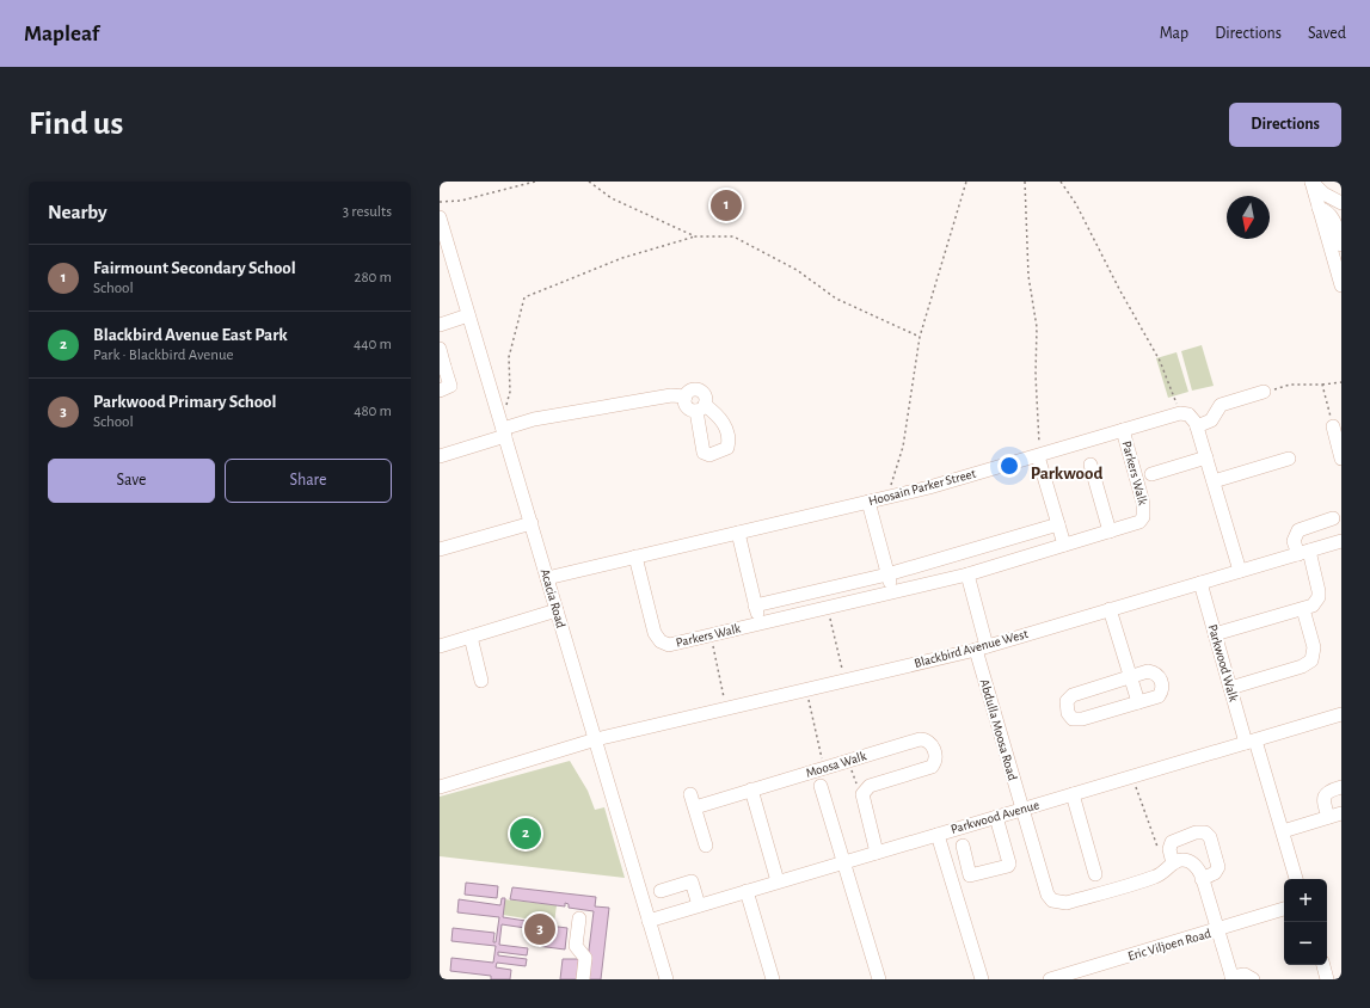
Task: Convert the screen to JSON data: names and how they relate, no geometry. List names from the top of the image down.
{
  "streets": {
    "street": [
      "Parkers Walk",
      "Hoosain Parker Street",
      "Acacia Road",
      "Blackbird Avenue West",
      "Parkwood Walk",
      "Abdulla Moosa Road",
      "Moosa Walk",
      "Parkwood Avenue",
      "Eric Viljoen Road"
    ]
  },
  "crossings": [
    ["Parkers Walk", "Hoosain Parker Street"],
    ["Parkers Walk", "Abdulla Moosa Road"],
    ["Hoosain Parker Street", "Acacia Road"],
    ["Acacia Road", "Blackbird Avenue West"],
    ["Acacia Road", "Parkwood Avenue"],
    ["Blackbird Avenue West", "Parkwood Walk"],
    ["Blackbird Avenue West", "Abdulla Moosa Road"],
    ["Parkwood Walk", "Parkwood Avenue"],
    ["Abdulla Moosa Road", "Parkwood Avenue"]
  ],
  "districts": ["Parkwood"],
  "north": "bottom",
  "page": {
    "header": "Mapleaf",
    "nav": ["Map", "Directions", "Saved"],
    "buttons": [
      "Directions",
      ["Save", "Share"]
    ],
    "title": "Find us",
    "heading": ["Nearby", "3 results"],
    "pins": ["1", "2", "3"],
    "list": [
      {
        "mark": "1",
        "name": "Fairmount Secondary School",
        "note": "School",
        "value": "280 m"
      },
      {
        "mark": "2",
        "name": "Blackbird Avenue East Park",
        "note": "Park · Blackbird Avenue",
        "value": "440 m"
      },
      {
        "mark": "3",
        "name": "Parkwood Primary School",
        "note": "School",
        "value": "480 m"
      }
    ],
    "map_buttons": ["+", "−"]
  }
}
